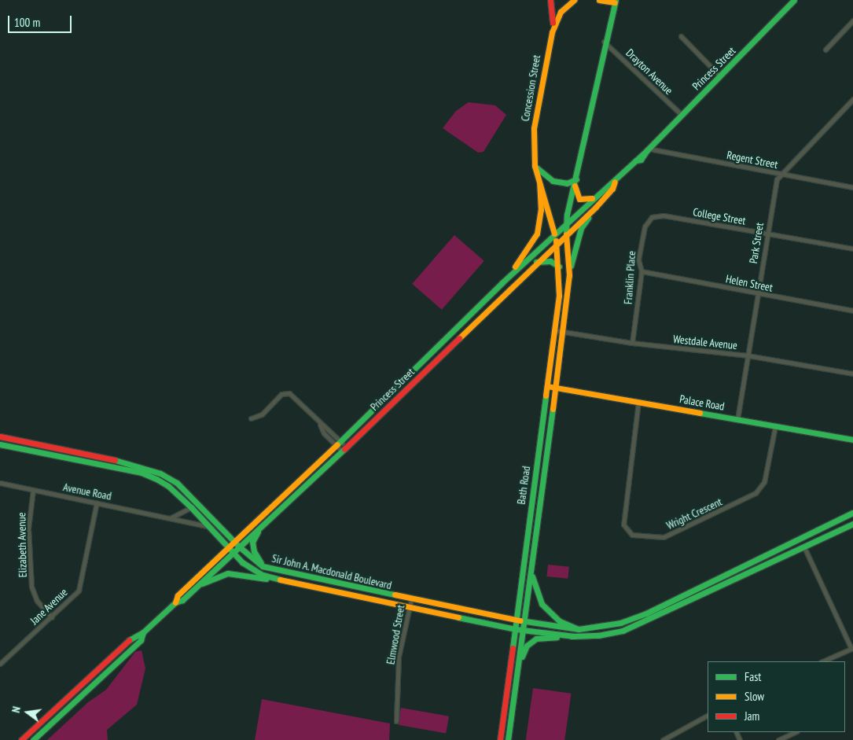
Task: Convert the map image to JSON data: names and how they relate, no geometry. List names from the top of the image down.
{
  "streets": {
    "main road": [
      "Princess Street",
      "Concession Street",
      "Palace Road",
      "Bath Road",
      "Sir John A. Macdonald Boulevard"
    ],
    "street": [
      "Drayton Avenue",
      "Regent Street",
      "College Street",
      "Park Street",
      "Franklin Place",
      "Helen Street",
      "Westdale Avenue",
      "Avenue Road",
      "Wright Crescent",
      "Elizabeth Avenue",
      "Jane Avenue",
      "Elmwood Street"
    ]
  },
  "crossings": [
    ["Princess Street", "Drayton Avenue"],
    ["Princess Street", "Concession Street"],
    ["Princess Street", "Regent Street"],
    ["Princess Street", "Bath Road"],
    ["Princess Street", "Sir John A. Macdonald Boulevard"],
    ["Concession Street", "Bath Road"],
    ["Regent Street", "Park Street"],
    ["College Street", "Park Street"],
    ["College Street", "Franklin Place"],
    ["Park Street", "Helen Street"],
    ["Park Street", "Westdale Avenue"],
    ["Park Street", "Palace Road"],
    ["Franklin Place", "Helen Street"],
    ["Franklin Place", "Westdale Avenue"],
    ["Westdale Avenue", "Bath Road"],
    ["Palace Road", "Bath Road"],
    ["Palace Road", "Wright Crescent"],
    ["Bath Road", "Sir John A. Macdonald Boulevard"],
    ["Avenue Road", "Elizabeth Avenue"],
    ["Avenue Road", "Sir John A. Macdonald Boulevard"],
    ["Avenue Road", "Jane Avenue"],
    ["Elizabeth Avenue", "Jane Avenue"],
    ["Sir John A. Macdonald Boulevard", "Elmwood Street"]
  ],
  "legend": ["Fast", "Slow", "Jam"],
  "scale_bar": "100 m",
  "north": "left"
}
